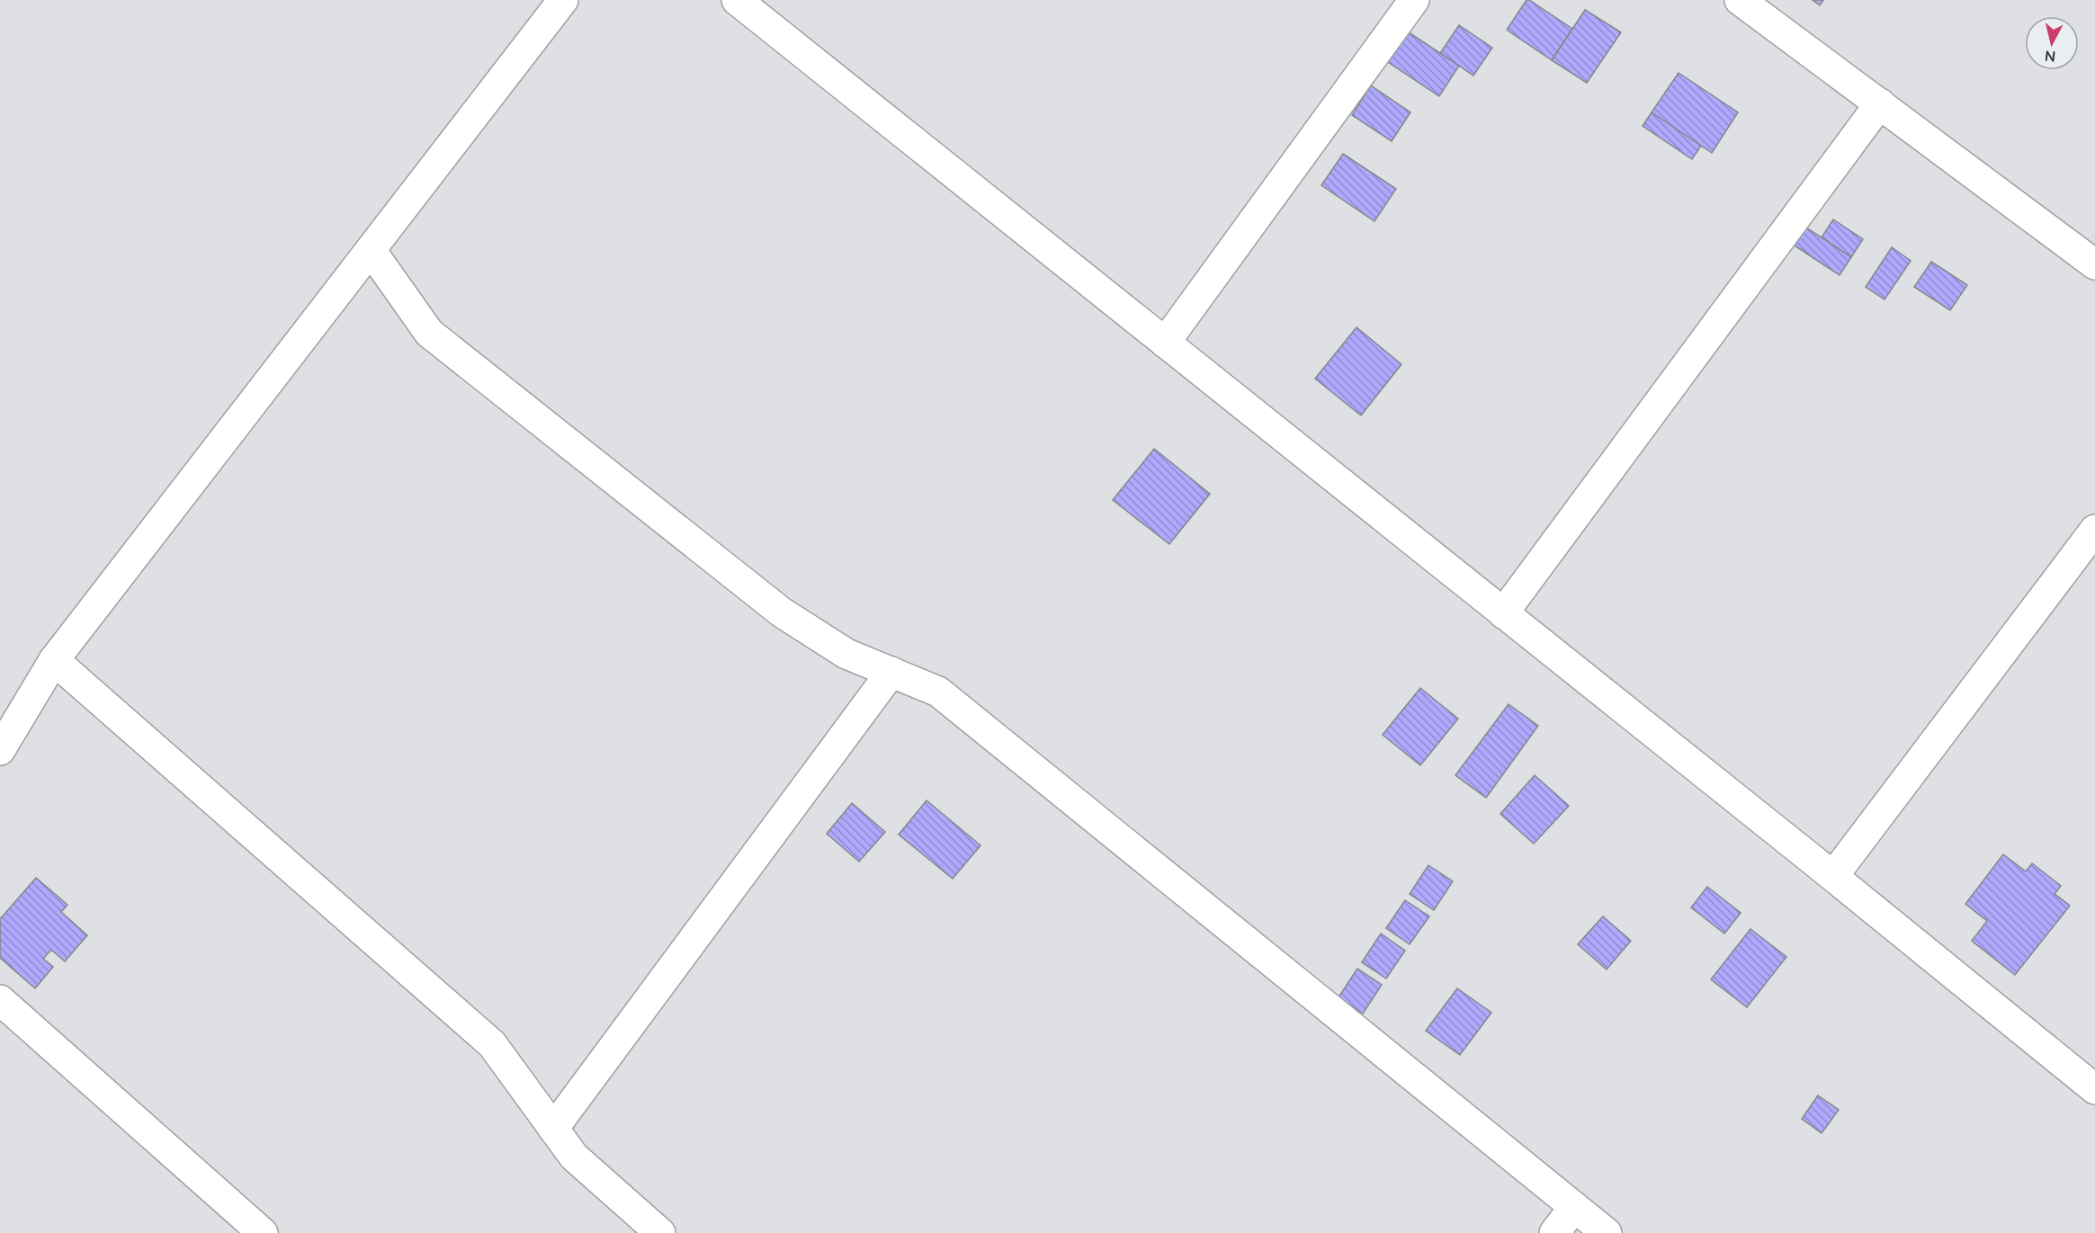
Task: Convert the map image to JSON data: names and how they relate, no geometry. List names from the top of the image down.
{
  "north": "bottom"
}
